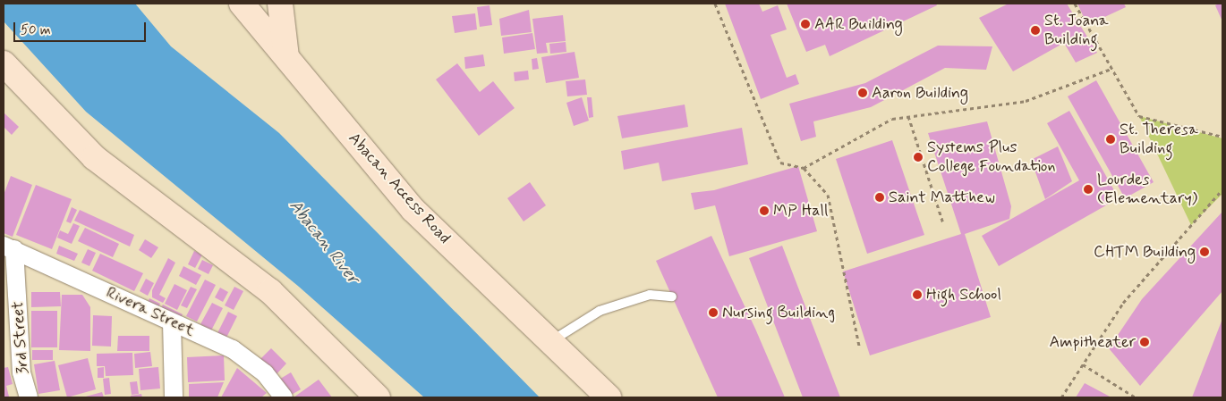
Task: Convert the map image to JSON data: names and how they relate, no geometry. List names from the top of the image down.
{
  "streets": {
    "street": ["Abacan Access Road", "Rivera Street", "3rd Street"]
  },
  "crossings": [
    ["Rivera Street", "3rd Street"]
  ],
  "water": ["Abacan River"],
  "places": [
    "AAR Building",
    "St. Joana Building",
    "Aaron Building",
    "St. Theresa Building",
    "Systems Plus College Foundation",
    "Lourdes (Elementary)",
    "Saint Matthew",
    "MP Hall",
    "CHTM Building",
    "High School",
    "Nursing Building",
    "Ampitheater"
  ],
  "scale_bar": "50 m"
}
